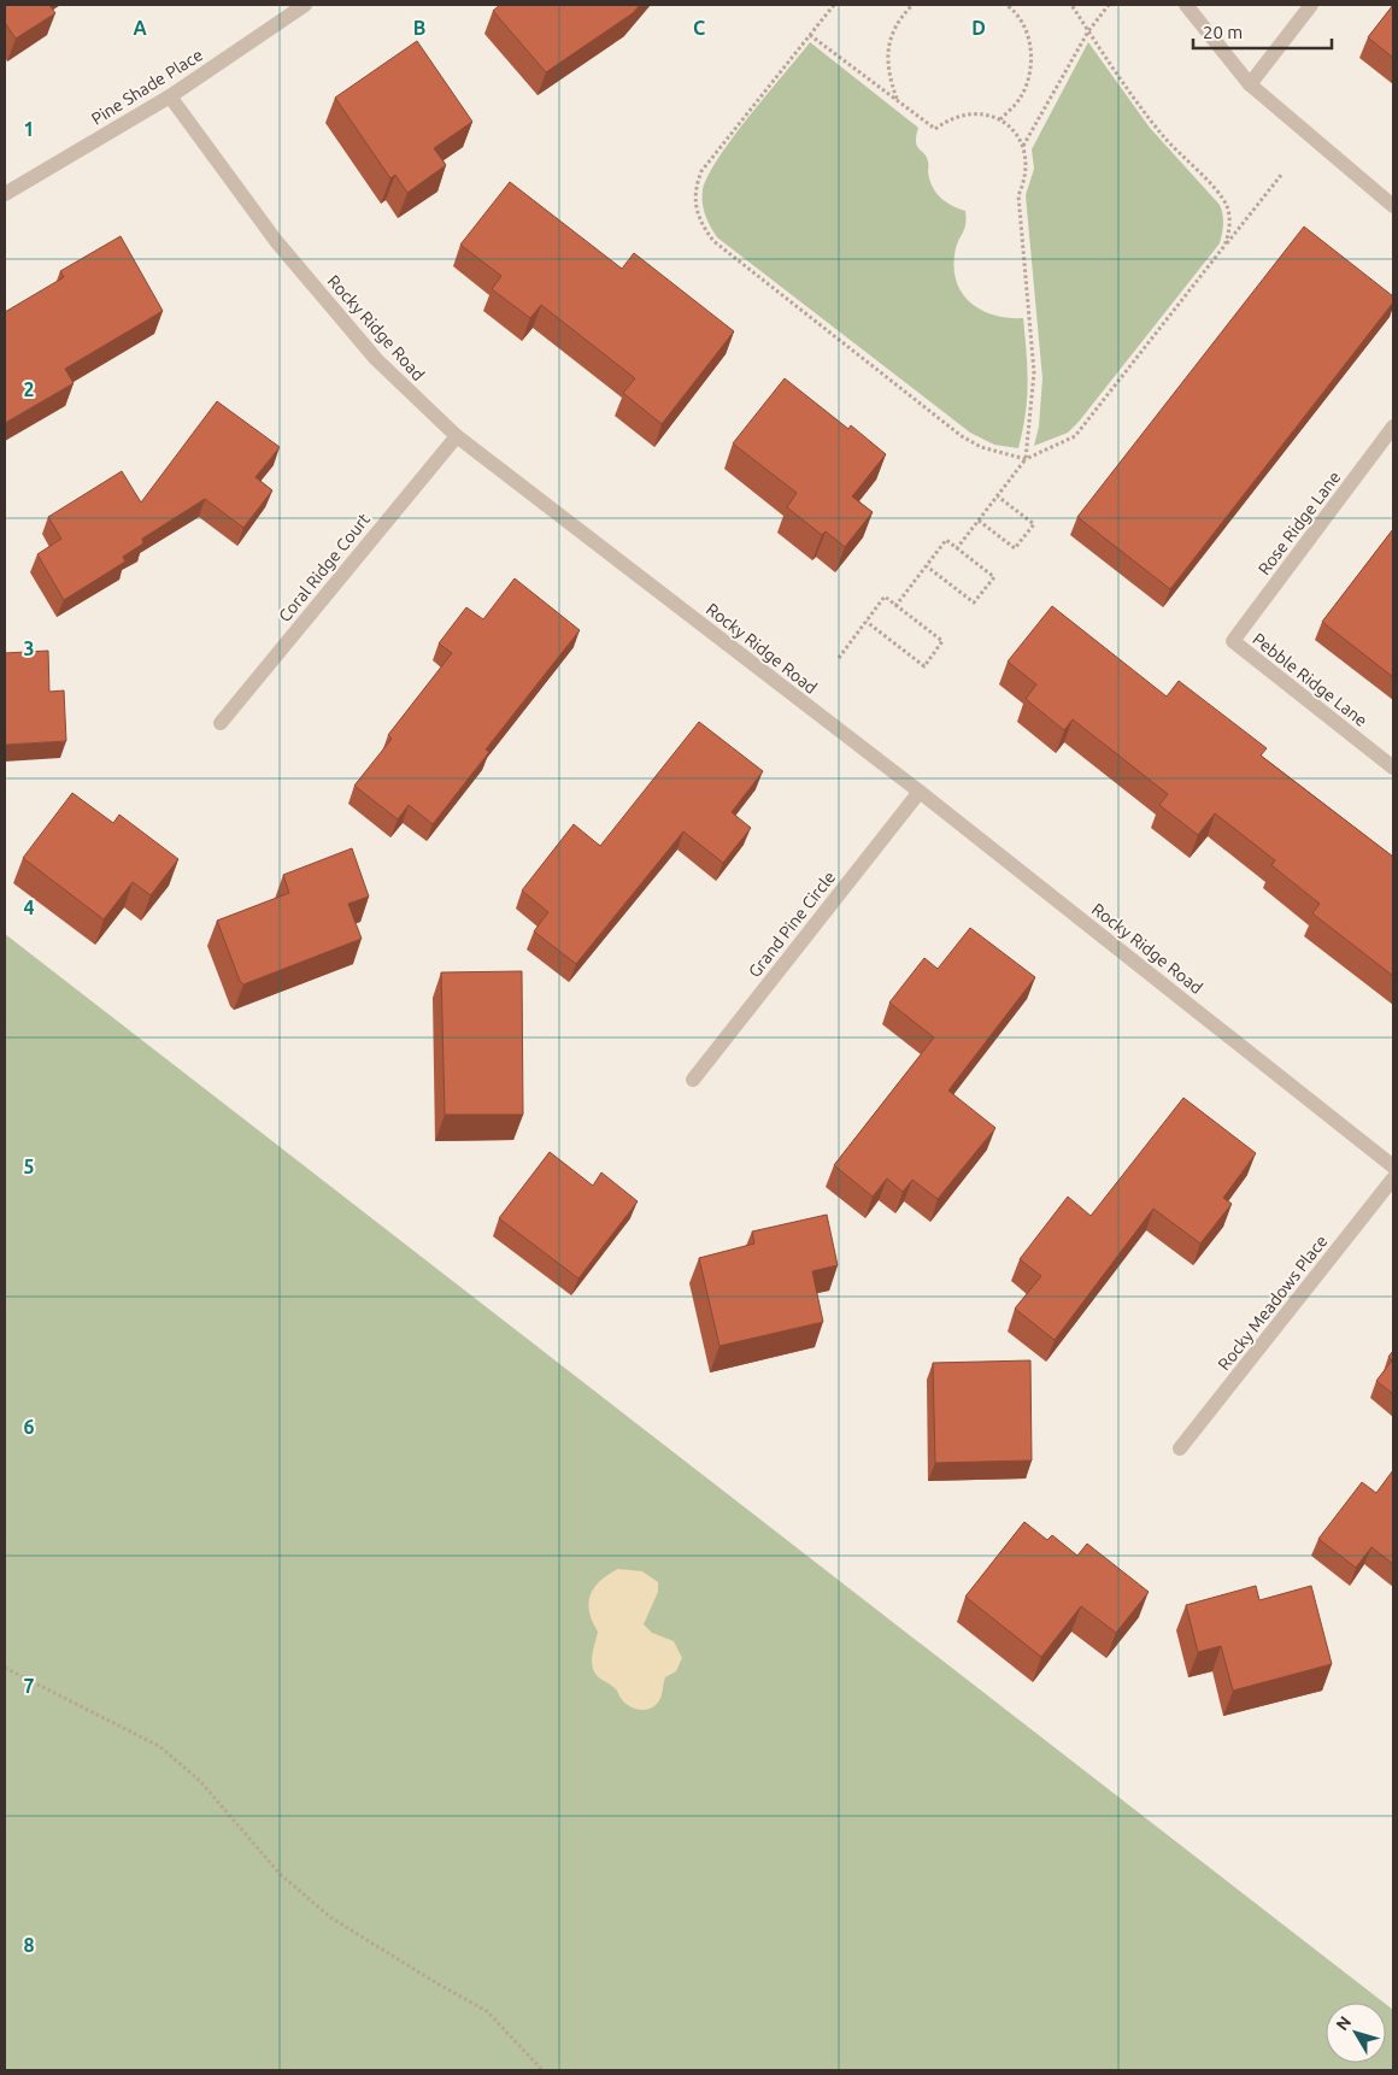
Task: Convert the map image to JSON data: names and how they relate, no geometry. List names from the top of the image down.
{
  "streets": {
    "street": [
      "Pine Shade Place",
      "Rocky Ridge Road",
      "Rose Ridge Lane",
      "Coral Ridge Court",
      "Pebble Ridge Lane",
      "Grand Pine Circle",
      "Rocky Meadows Place"
    ]
  },
  "crossings": [
    ["Pine Shade Place", "Rocky Ridge Road"],
    ["Rocky Ridge Road", "Coral Ridge Court"],
    ["Rocky Ridge Road", "Grand Pine Circle"],
    ["Rose Ridge Lane", "Pebble Ridge Lane"]
  ],
  "scale_bar": "20 m",
  "north": "top left",
  "grid": {
    "columns": [
      "A",
      "B",
      "C",
      "D"
    ],
    "rows": [
      "1",
      "2",
      "3",
      "4",
      "5",
      "6",
      "7",
      "8"
    ]
  }
}
